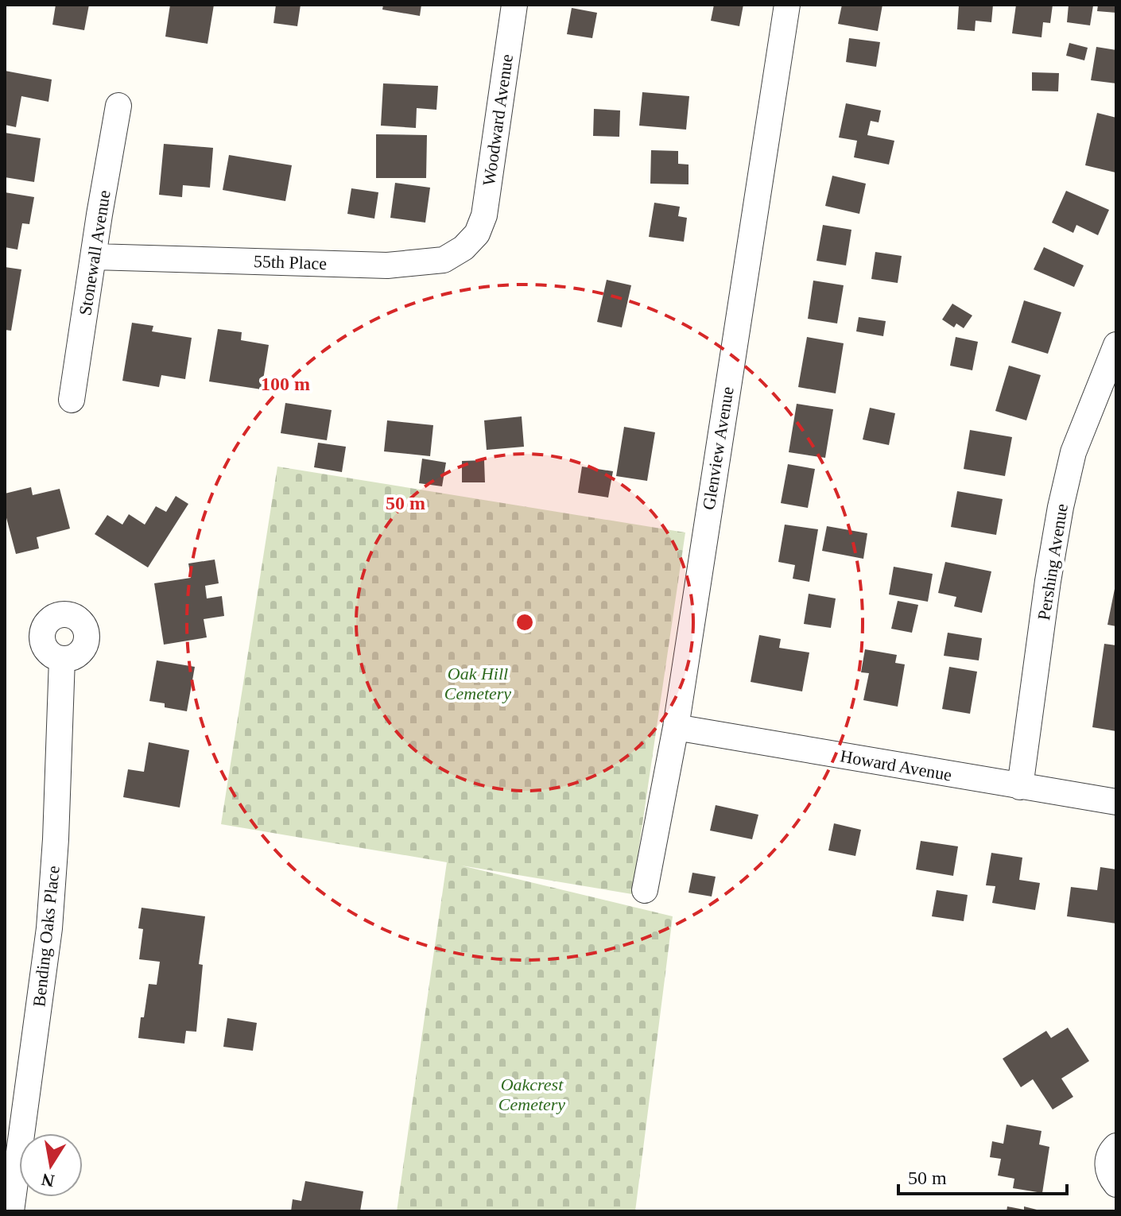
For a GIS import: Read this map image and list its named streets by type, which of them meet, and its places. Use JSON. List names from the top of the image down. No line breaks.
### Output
{"streets":{"street":["Woodward Avenue","Stonewall Avenue","55th Place","Glenview Avenue","Pershing Avenue","Howard Avenue","Bending Oaks Place"]},"crossings":[["Woodward Avenue","55th Place"],["Stonewall Avenue","55th Place"],["Glenview Avenue","Howard Avenue"],["Pershing Avenue","Howard Avenue"]],"parks":["Oak Hill Cemetery","Oakcrest Cemetery"],"scale_bar":"50 m","north":"bottom","rings":["100 m","50 m"]}
